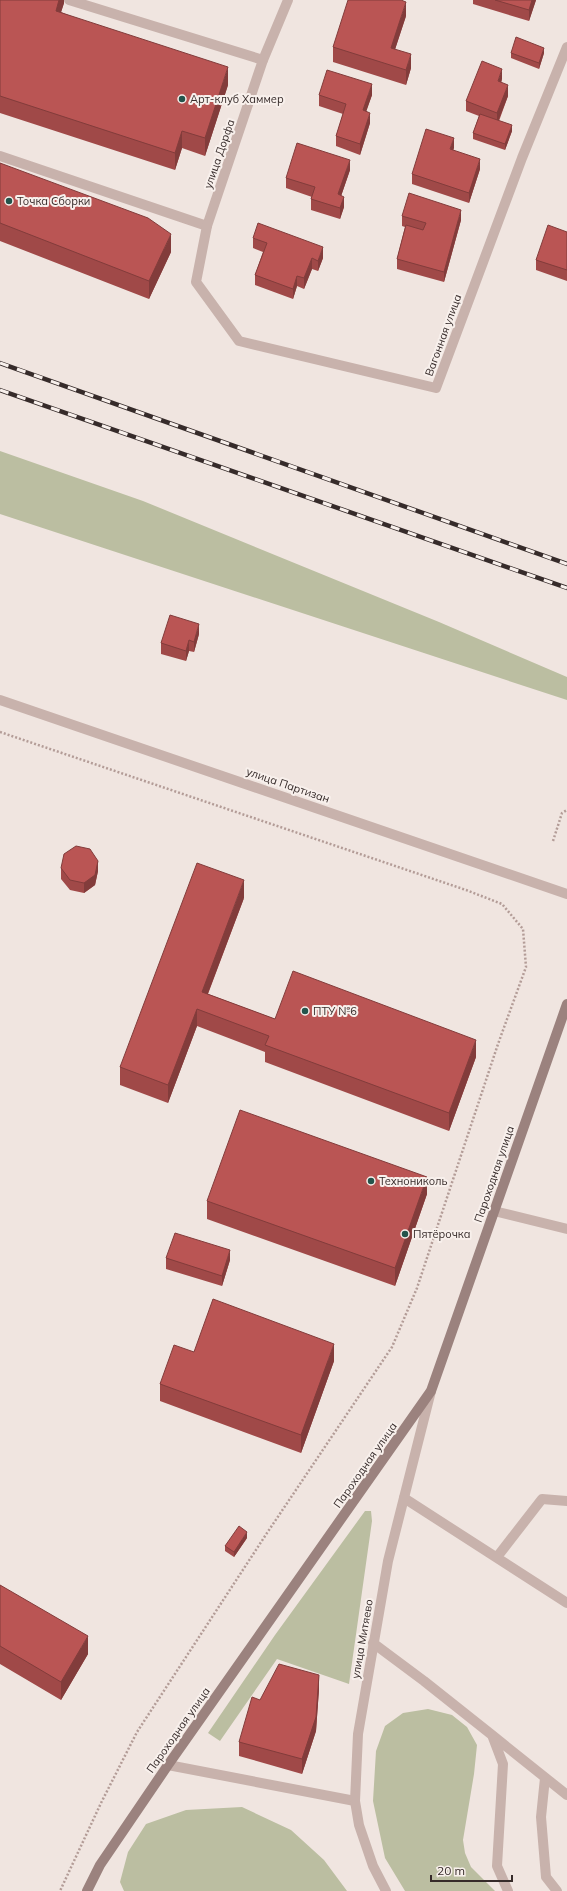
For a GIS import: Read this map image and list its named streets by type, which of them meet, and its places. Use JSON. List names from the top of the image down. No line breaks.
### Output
{"streets":{"main road":["Пароходная улица"],"street":["улица Дорфа","Вагонная улица","улица Партизан","улица Митяево"]},"crossings":[["улица Дорфа","Вагонная улица"],["Пароходная улица","улица Митяево"]],"places":["Арт-клуб Хаммер","Точка Сборки","ПТУ №6","Технониколь","Пятёрочка"],"scale_bar":"20 m"}
